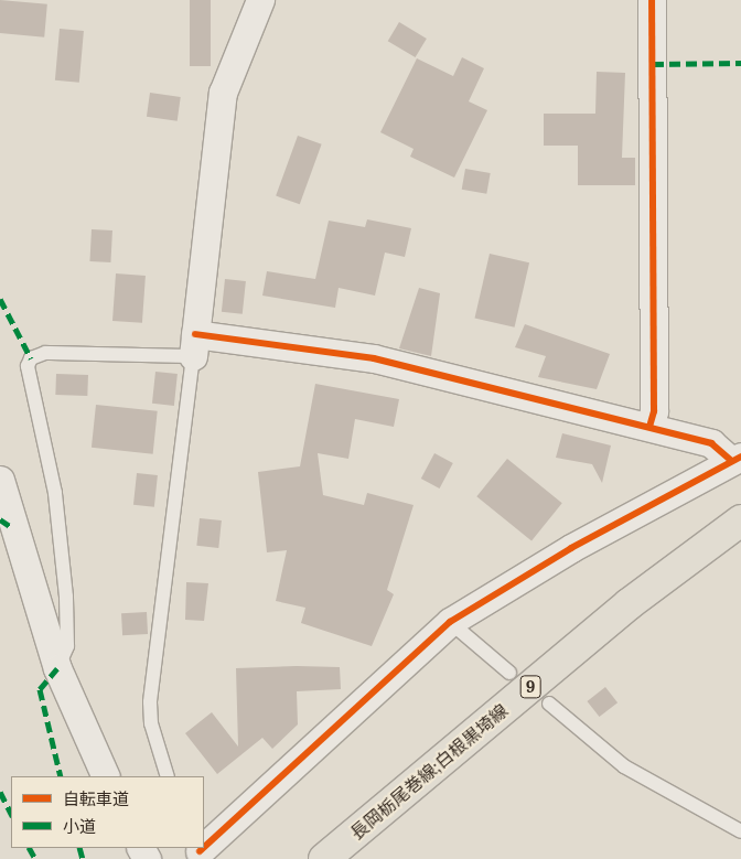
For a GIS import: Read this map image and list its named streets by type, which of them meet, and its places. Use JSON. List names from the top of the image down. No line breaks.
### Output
{"streets":{"main road":["9","長岡栃尾巻線;白根黒埼線"]},"legend":["自転車道","小道"]}
